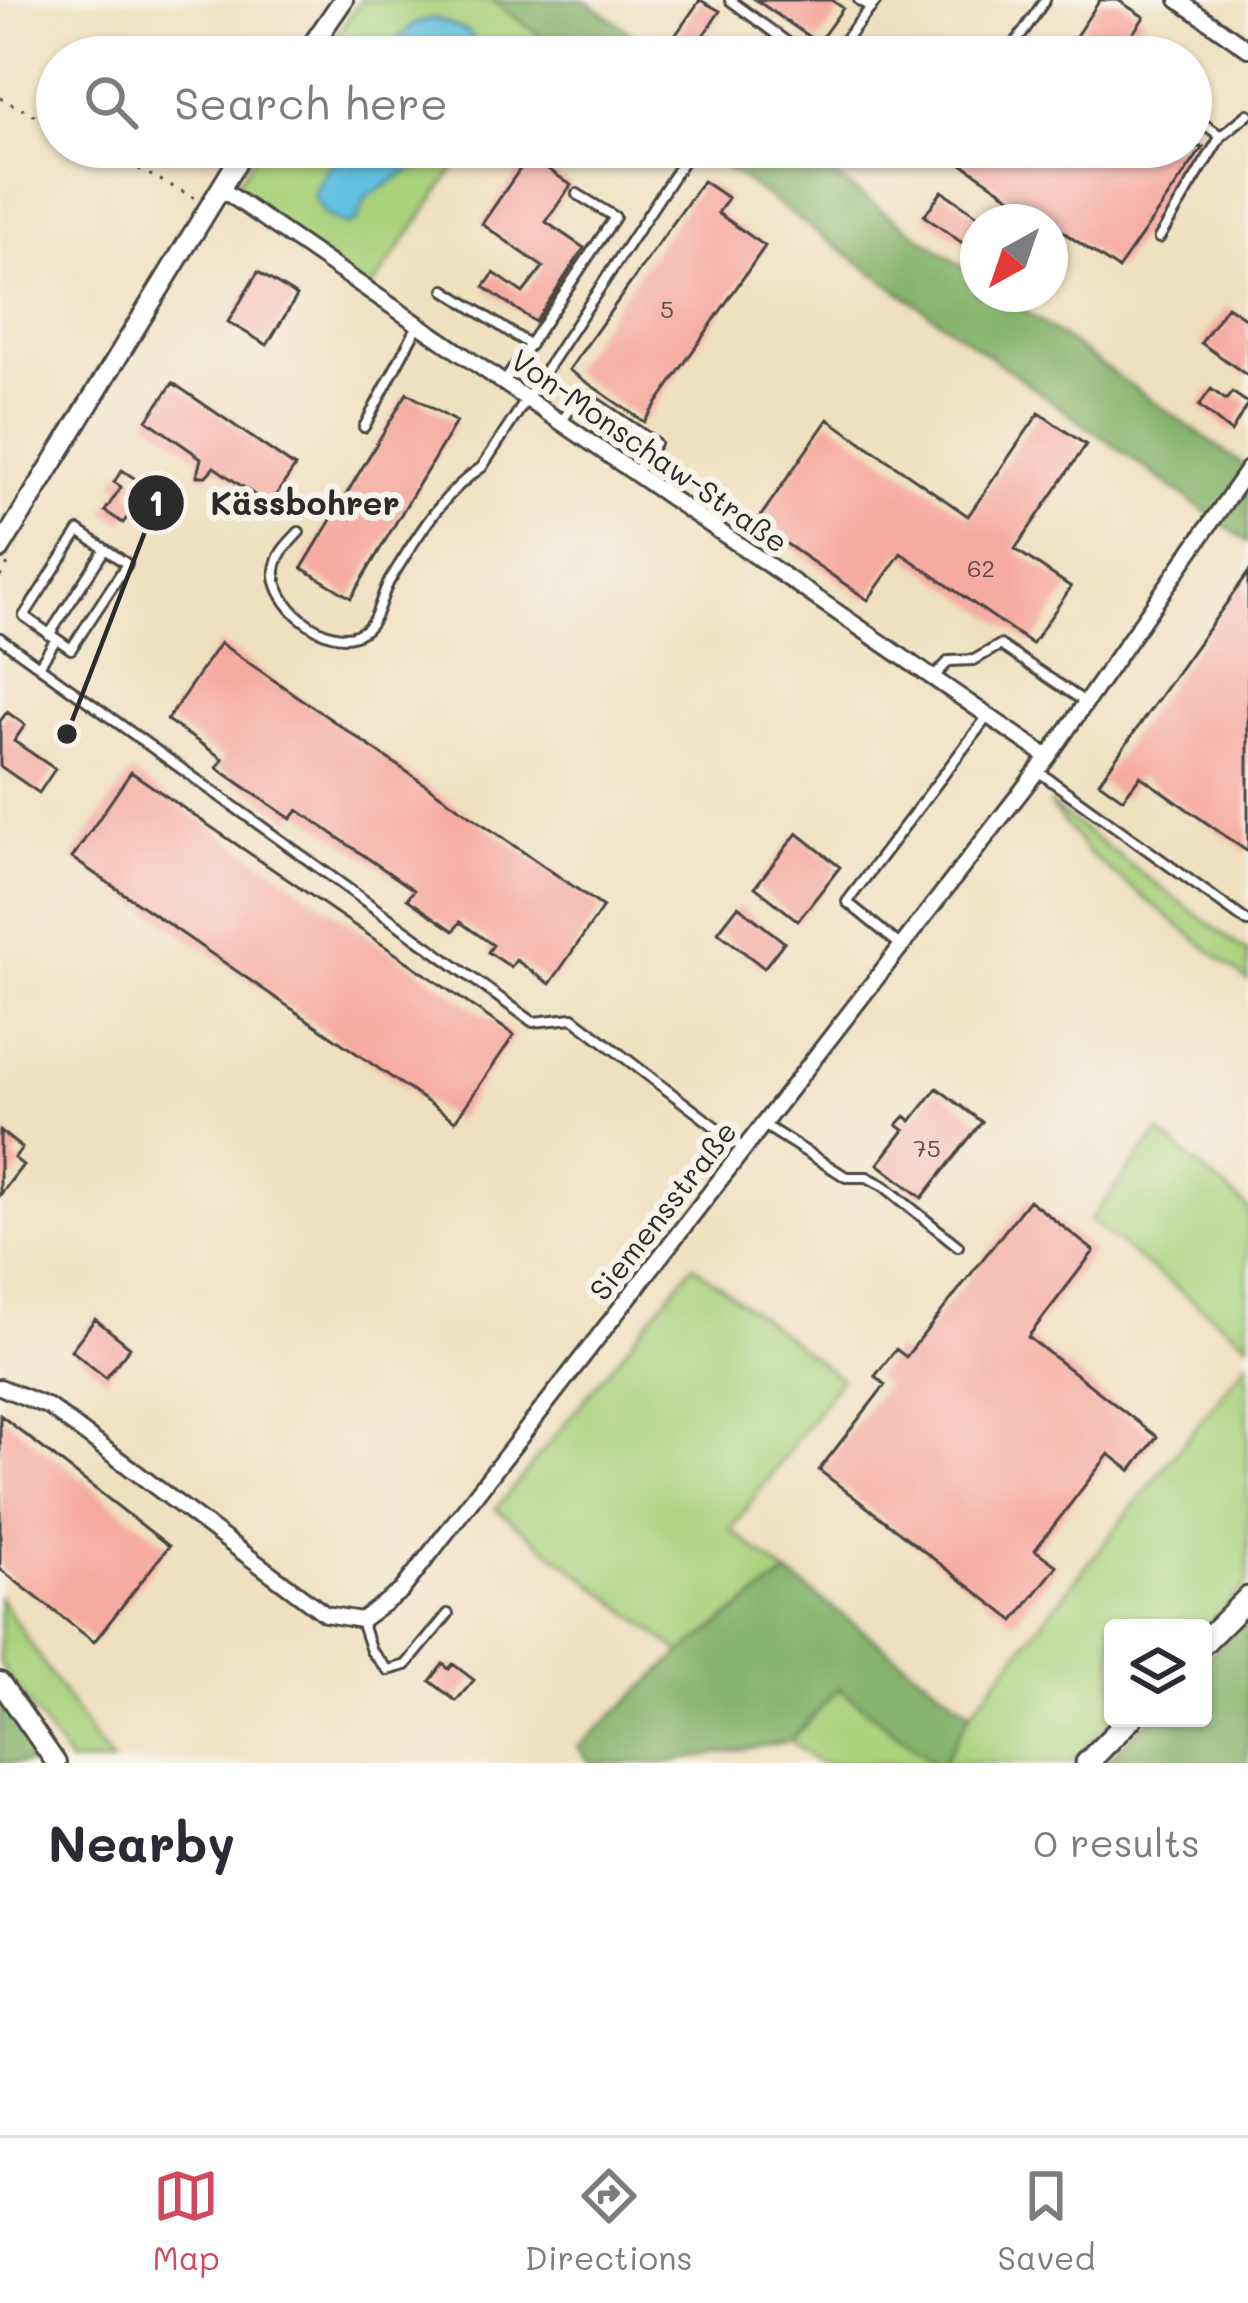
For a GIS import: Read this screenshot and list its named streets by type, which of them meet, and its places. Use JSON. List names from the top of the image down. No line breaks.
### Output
{"streets":{"street":["Von-Monschaw-Straße","Siemensstraße"]},"crossings":[["Von-Monschaw-Straße","Siemensstraße"]],"places":["Kässbohrer"],"house_numbers":["5","62","75"],"north":"bottom left","page":{"search":"Search here","heading":["Nearby","0 results"],"nav":["Map","Directions","Saved"]}}
